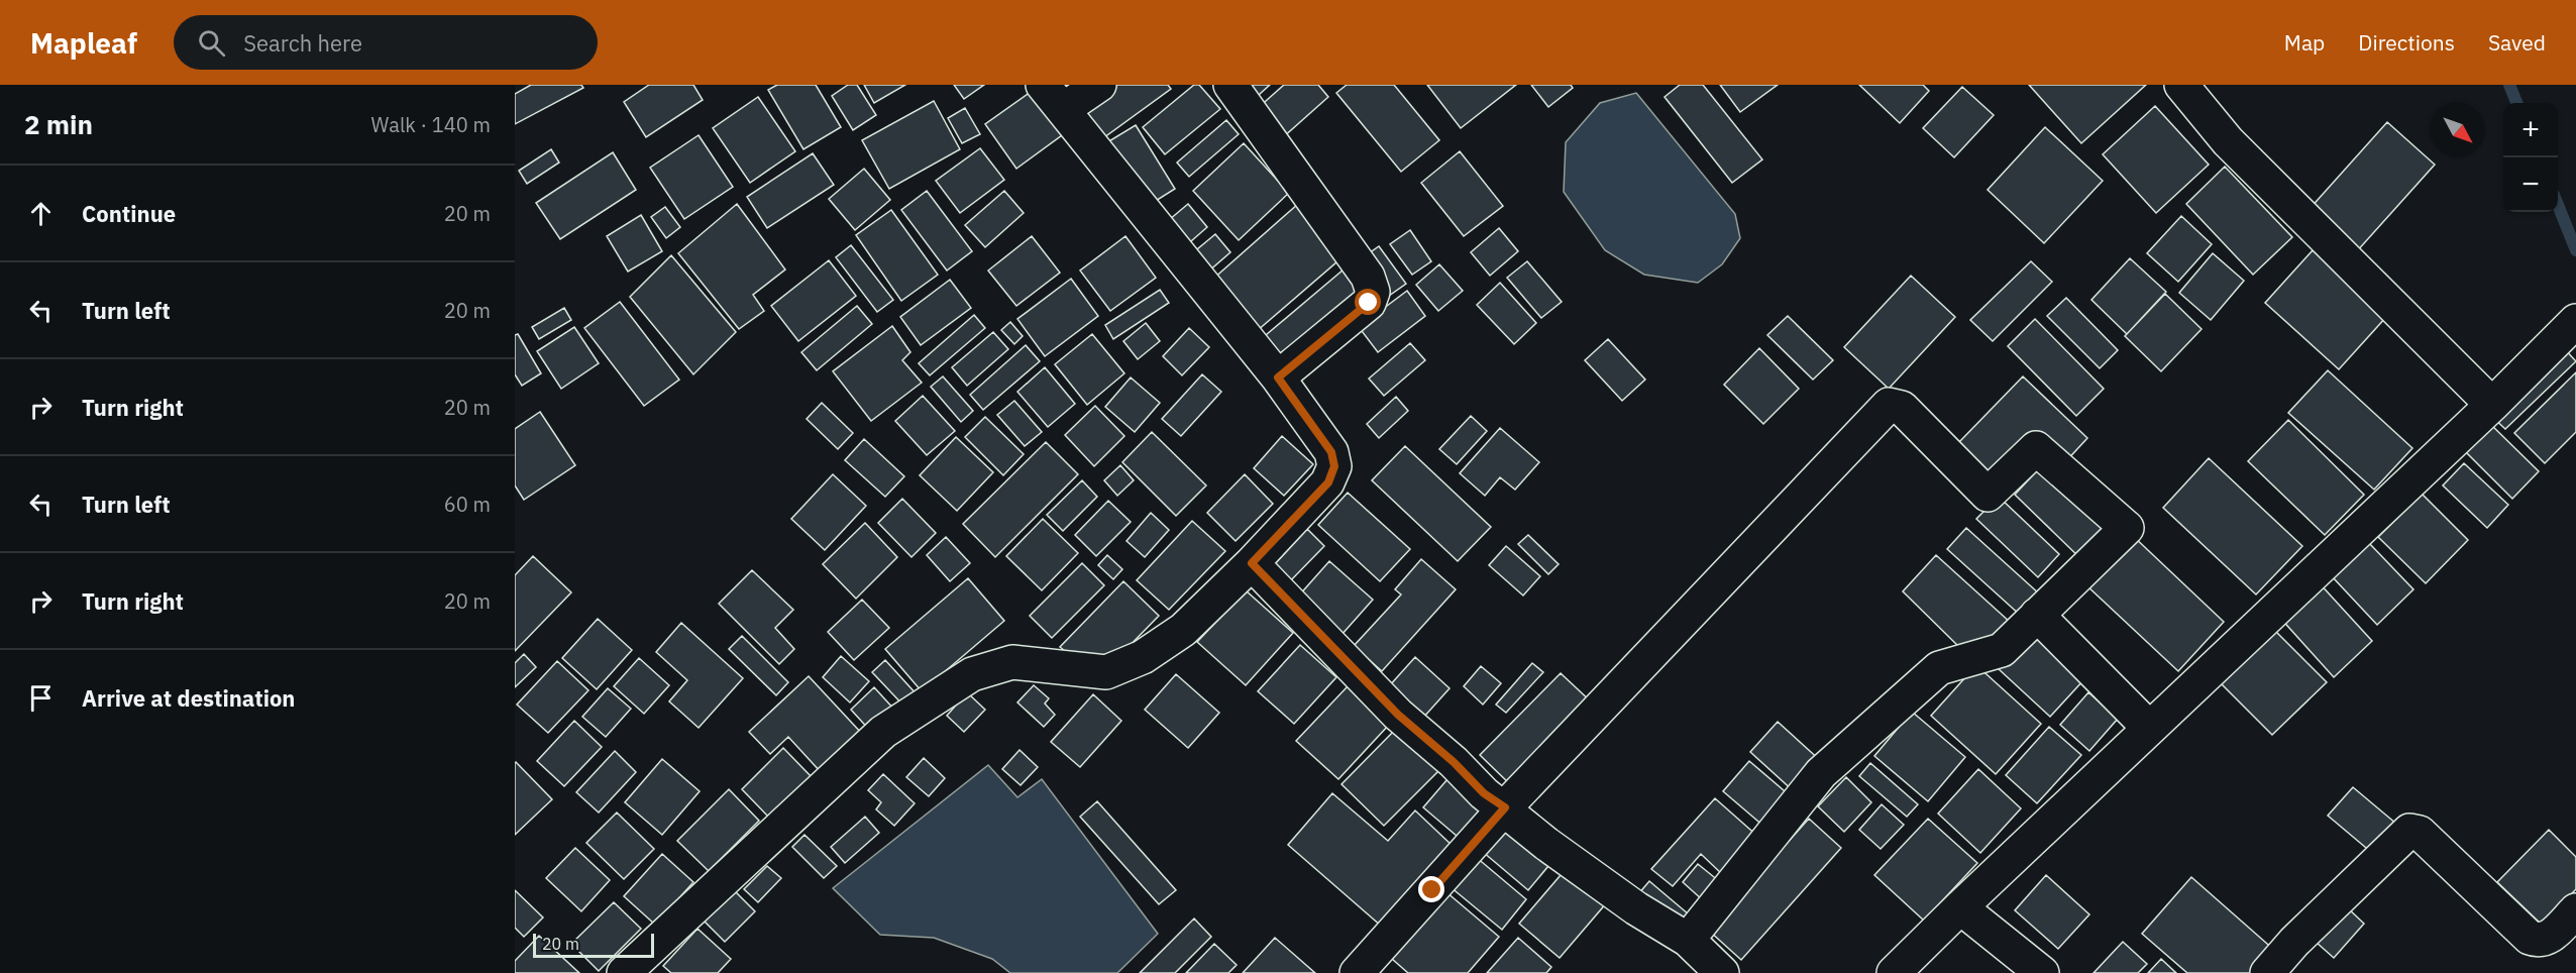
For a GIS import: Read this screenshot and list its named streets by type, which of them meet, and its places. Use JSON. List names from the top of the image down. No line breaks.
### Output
{"scale_bar":"20 m","north":"bottom right","page":{"header":"Mapleaf","search":"Search here","nav":["Map","Directions","Saved"],"heading":["2 min","Walk · 140 m"],"map_buttons":["+","−"],"list":[["Continue","20 m"],["Turn left","20 m"],["Turn right","20 m"],["Turn left","60 m"],["Turn right","20 m"],"Arrive at destination"],"scale":"20 m"}}
